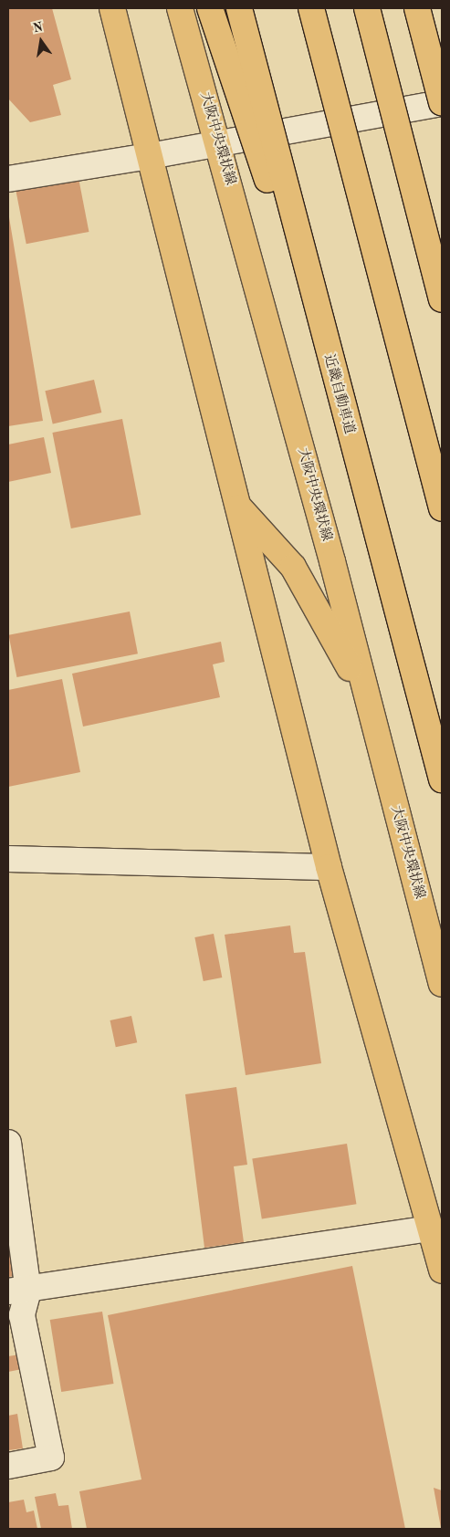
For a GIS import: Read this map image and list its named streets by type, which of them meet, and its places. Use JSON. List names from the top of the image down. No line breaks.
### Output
{"streets":{"main road":["大阪中央環状線","近畿自動車道"]},"north":"top"}
